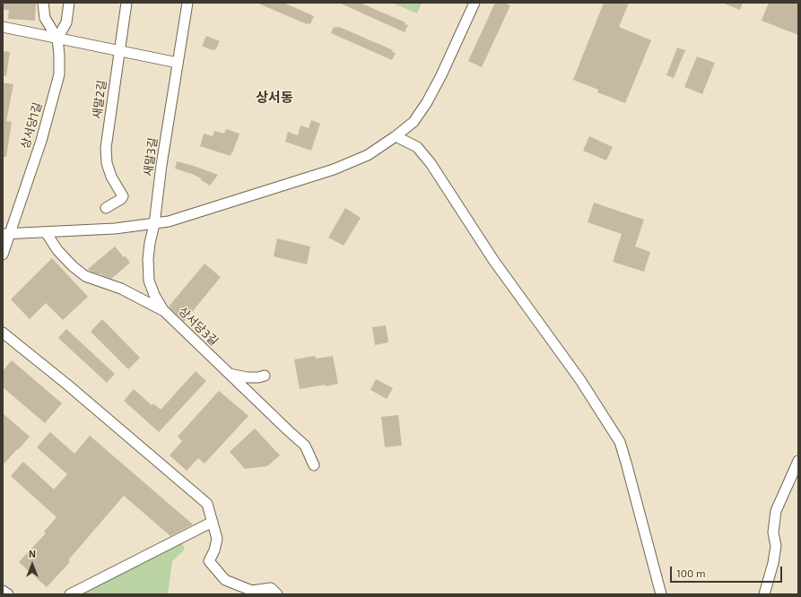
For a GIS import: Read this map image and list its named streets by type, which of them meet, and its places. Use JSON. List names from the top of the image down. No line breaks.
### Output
{"streets":{"street":["새말2길","상서당1길","새말3길","상서당3길"]},"crossings":[["새말3길","상서당3길"]],"districts":["상서동"],"scale_bar":"100 m","north":"top"}
